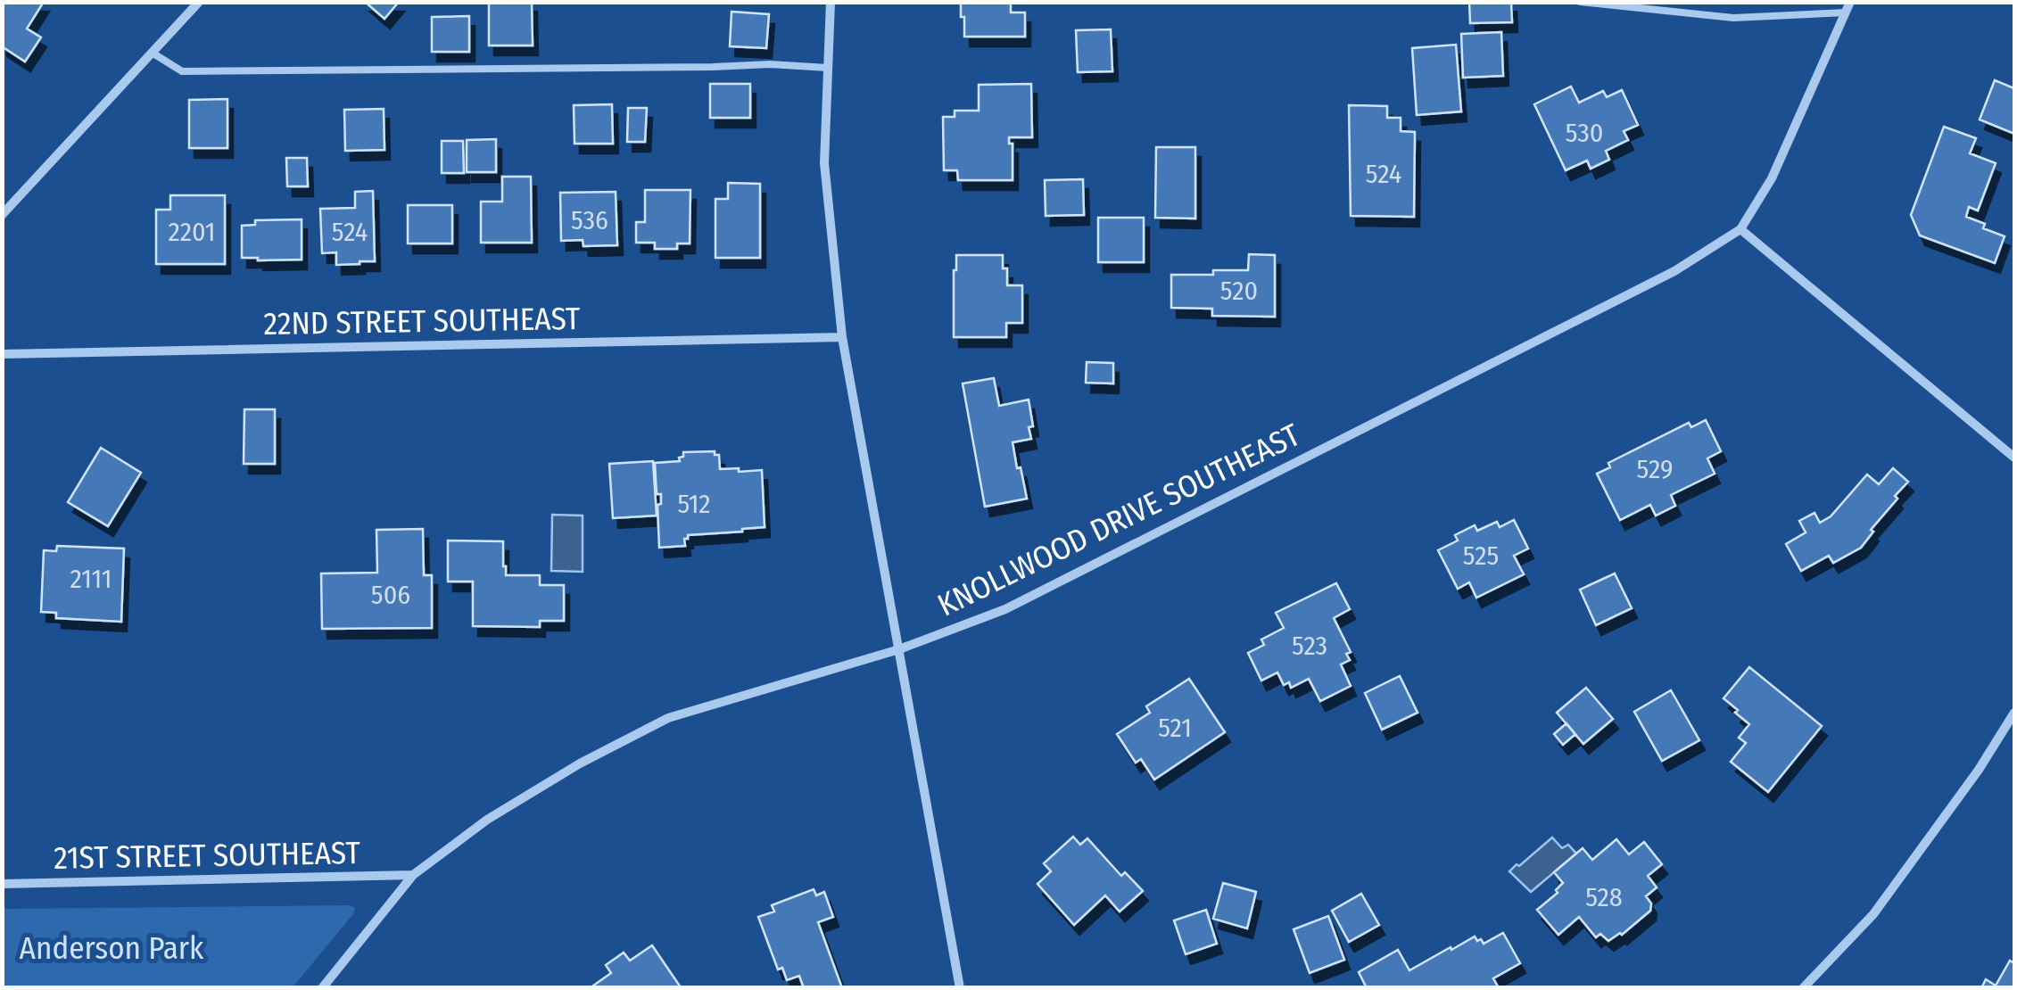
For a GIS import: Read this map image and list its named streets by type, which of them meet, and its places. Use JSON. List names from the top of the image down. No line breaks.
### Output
{"streets":{"street":["22ND STREET SOUTHEAST","KNOLLWOOD DRIVE SOUTHEAST","21ST STREET SOUTHEAST"]},"crossings":[["KNOLLWOOD DRIVE SOUTHEAST","21ST STREET SOUTHEAST"]],"parks":["Anderson Park"],"house_numbers":["530","524","536","2201","524","520","529","512","525","2111","506","523","521","528"]}
